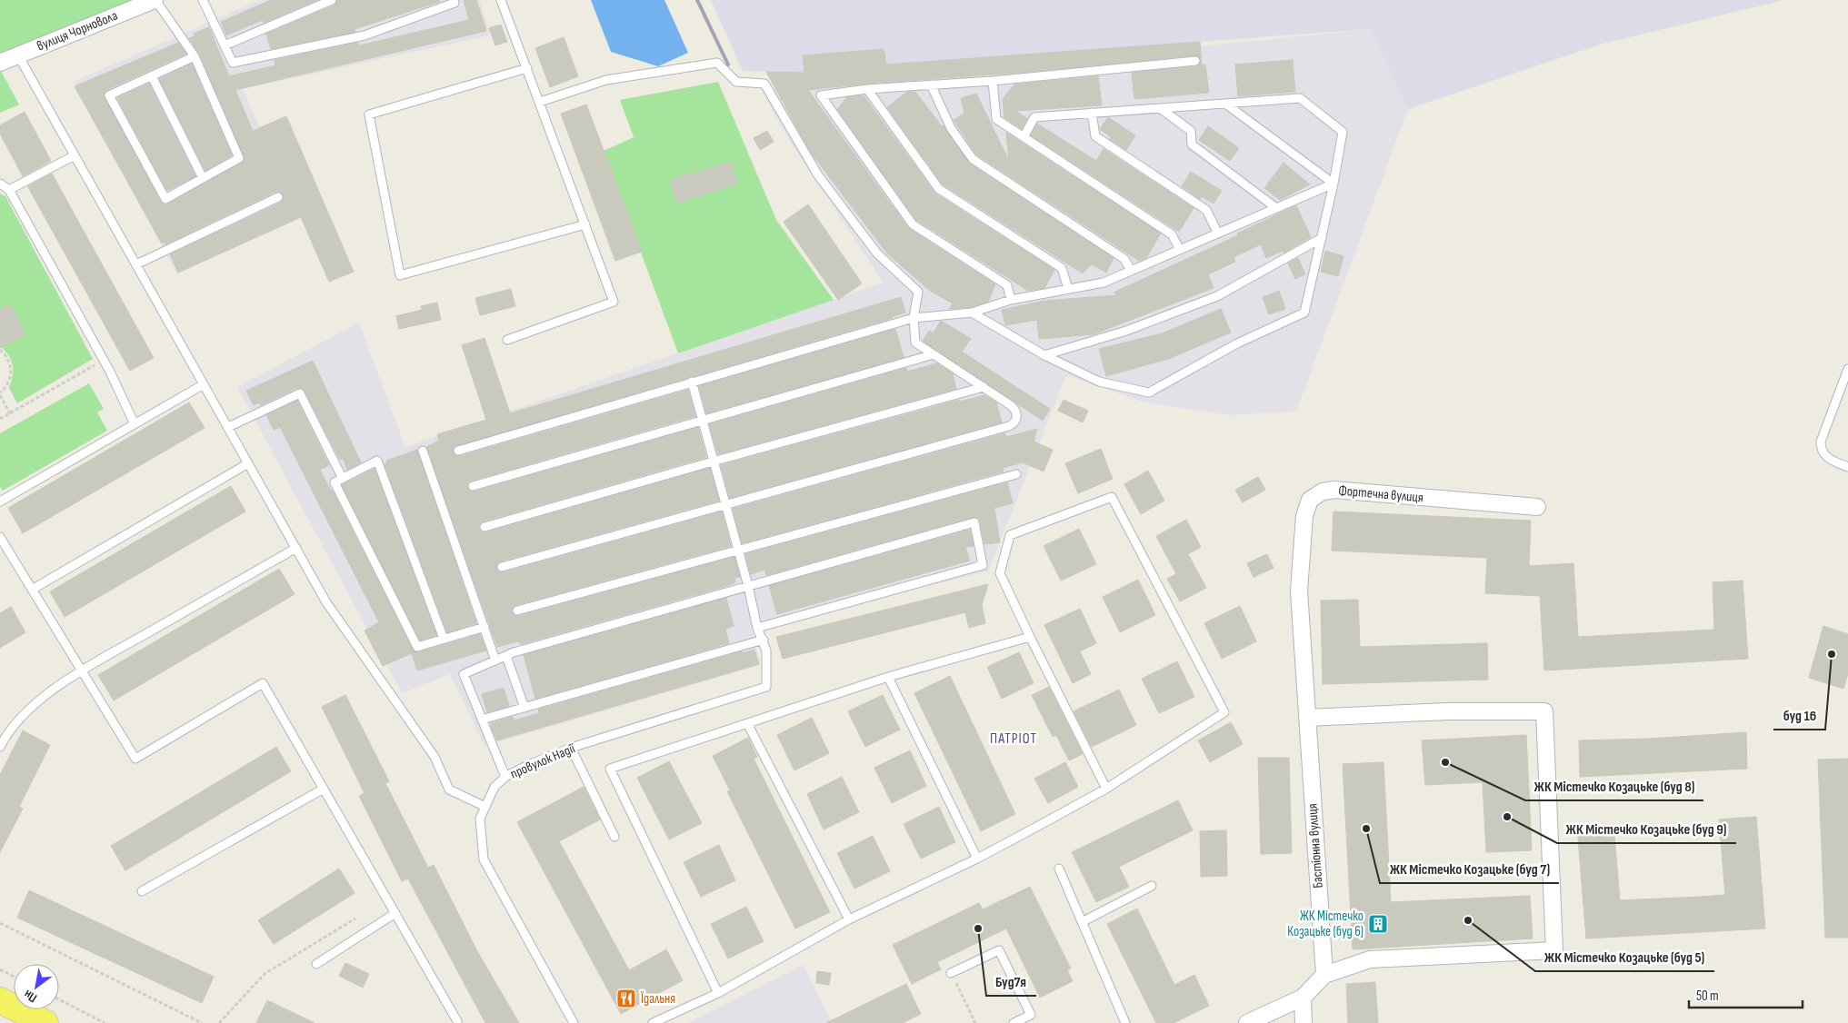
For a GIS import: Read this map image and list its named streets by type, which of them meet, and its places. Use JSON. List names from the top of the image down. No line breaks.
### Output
{"streets":{"street":["вулиця Чорновола","Фортечна вулиця","Бастіонна вулиця"],"lane":["провулок Надії"]},"crossings":[["Фортечна вулиця","Бастіонна вулиця"]],"districts":["ПАТРІОТ"],"places":{"other":["буд 16","ЖК Містечко Козацьке (буд 8)","ЖК Містечко Козацьке (буд 9)","ЖК Містечко Козацьке (буд 7)","ЖК Містечко Козацьке (буд 5)","Буд7я"],"building":["ЖК Містечко Козацьке (буд 6)"],"restaurant":["Їдальня"]},"scale_bar":"50 m","north":"bottom left"}
